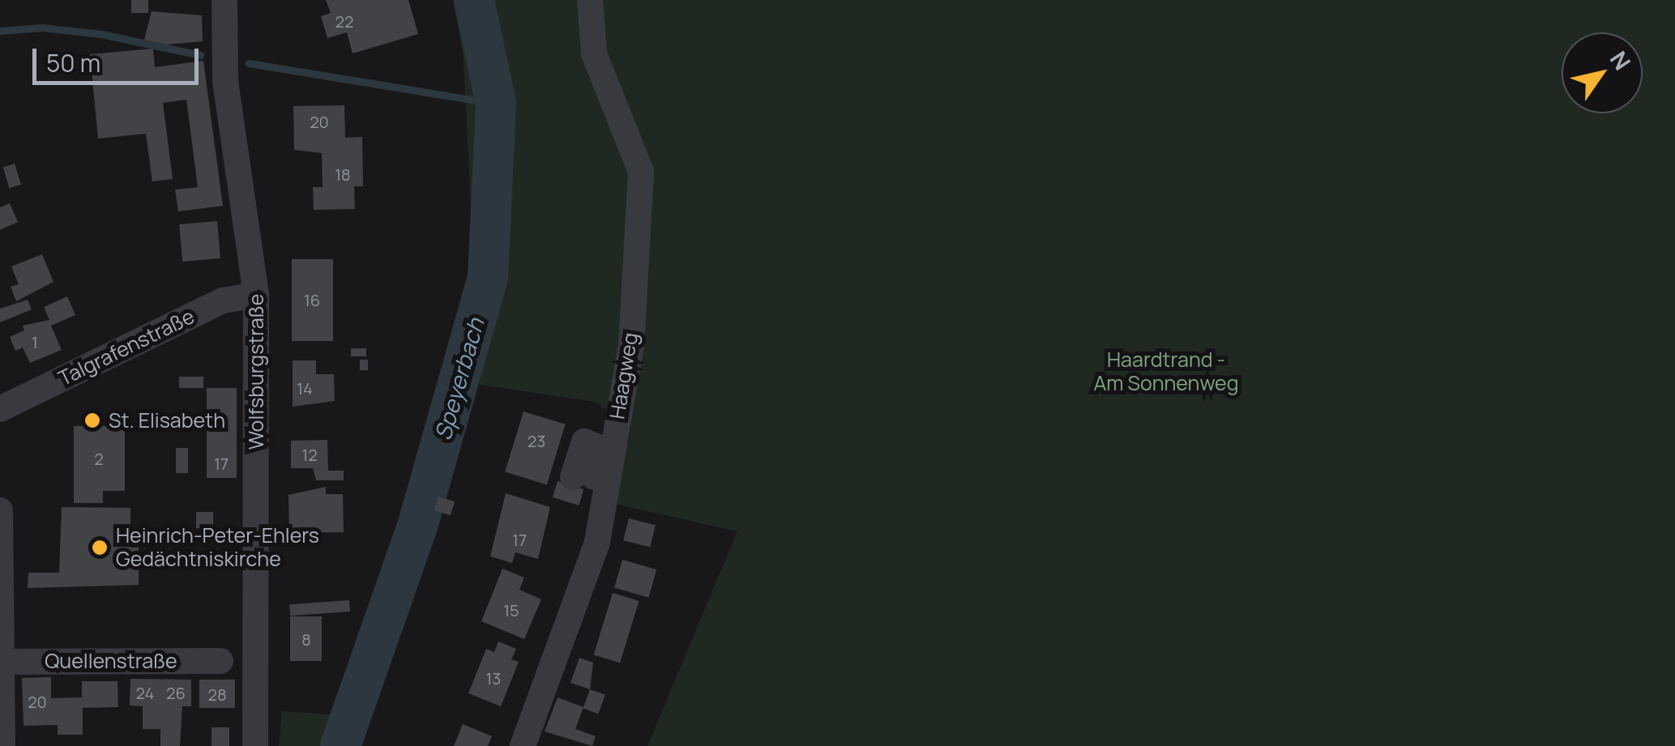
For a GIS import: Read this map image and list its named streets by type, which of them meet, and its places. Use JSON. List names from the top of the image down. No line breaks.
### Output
{"streets":{"street":["Talgrafenstraße","Wolfsburgstraße","Haagweg","Quellenstraße"]},"crossings":[["Talgrafenstraße","Wolfsburgstraße"]],"water":["Speyerbach"],"parks":["Haardtrand - Am Sonnenweg"],"places":["St. Elisabeth","Heinrich-Peter-Ehlers Gedächtniskirche"],"house_numbers":["22","20","18","16","1","14","23","12","2","17","17","15","8","13","24","26","28","20"],"scale_bar":"50 m","north":"top right"}
